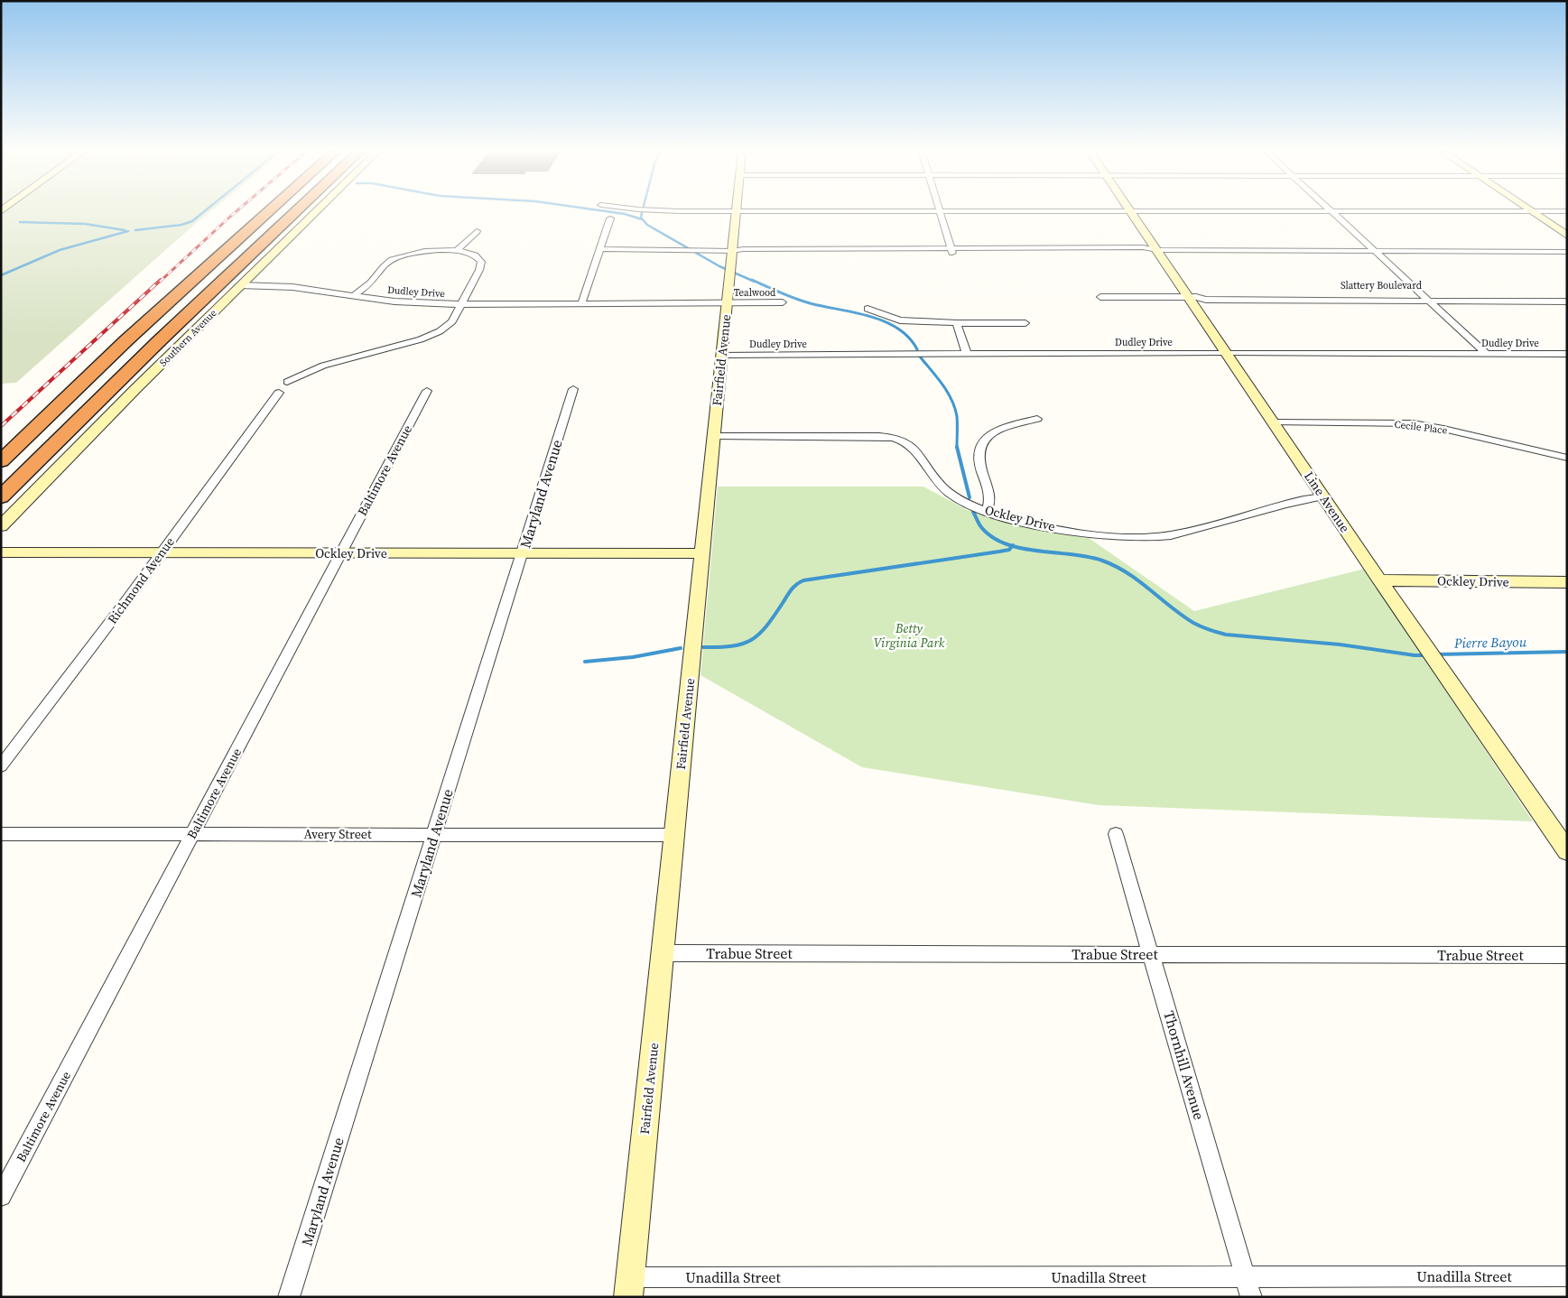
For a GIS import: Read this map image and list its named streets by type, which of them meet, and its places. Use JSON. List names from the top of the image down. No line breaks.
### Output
{"streets":{"street":["Slattery Boulevard","Dudley Drive","Tealwood","Southern Avenue","Fairfield Avenue","Cecile Place","Baltimore Avenue","Maryland Avenue","Line Avenue","Ockley Drive","Richmond Avenue","Avery Street","Trabue Street","Thornhill Avenue","Unadilla Street"]},"crossings":[["Slattery Boulevard","Line Avenue"],["Dudley Drive","Tealwood"],["Dudley Drive","Southern Avenue"],["Dudley Drive","Fairfield Avenue"],["Dudley Drive","Line Avenue"],["Tealwood","Fairfield Avenue"],["Fairfield Avenue","Ockley Drive"],["Fairfield Avenue","Avery Street"],["Fairfield Avenue","Trabue Street"],["Fairfield Avenue","Unadilla Street"],["Cecile Place","Line Avenue"],["Baltimore Avenue","Ockley Drive"],["Baltimore Avenue","Avery Street"],["Maryland Avenue","Ockley Drive"],["Maryland Avenue","Avery Street"],["Line Avenue","Ockley Drive"],["Ockley Drive","Richmond Avenue"],["Trabue Street","Thornhill Avenue"],["Thornhill Avenue","Unadilla Street"]],"water":["Pierre Bayou"],"parks":["Betty Virginia Park"]}
